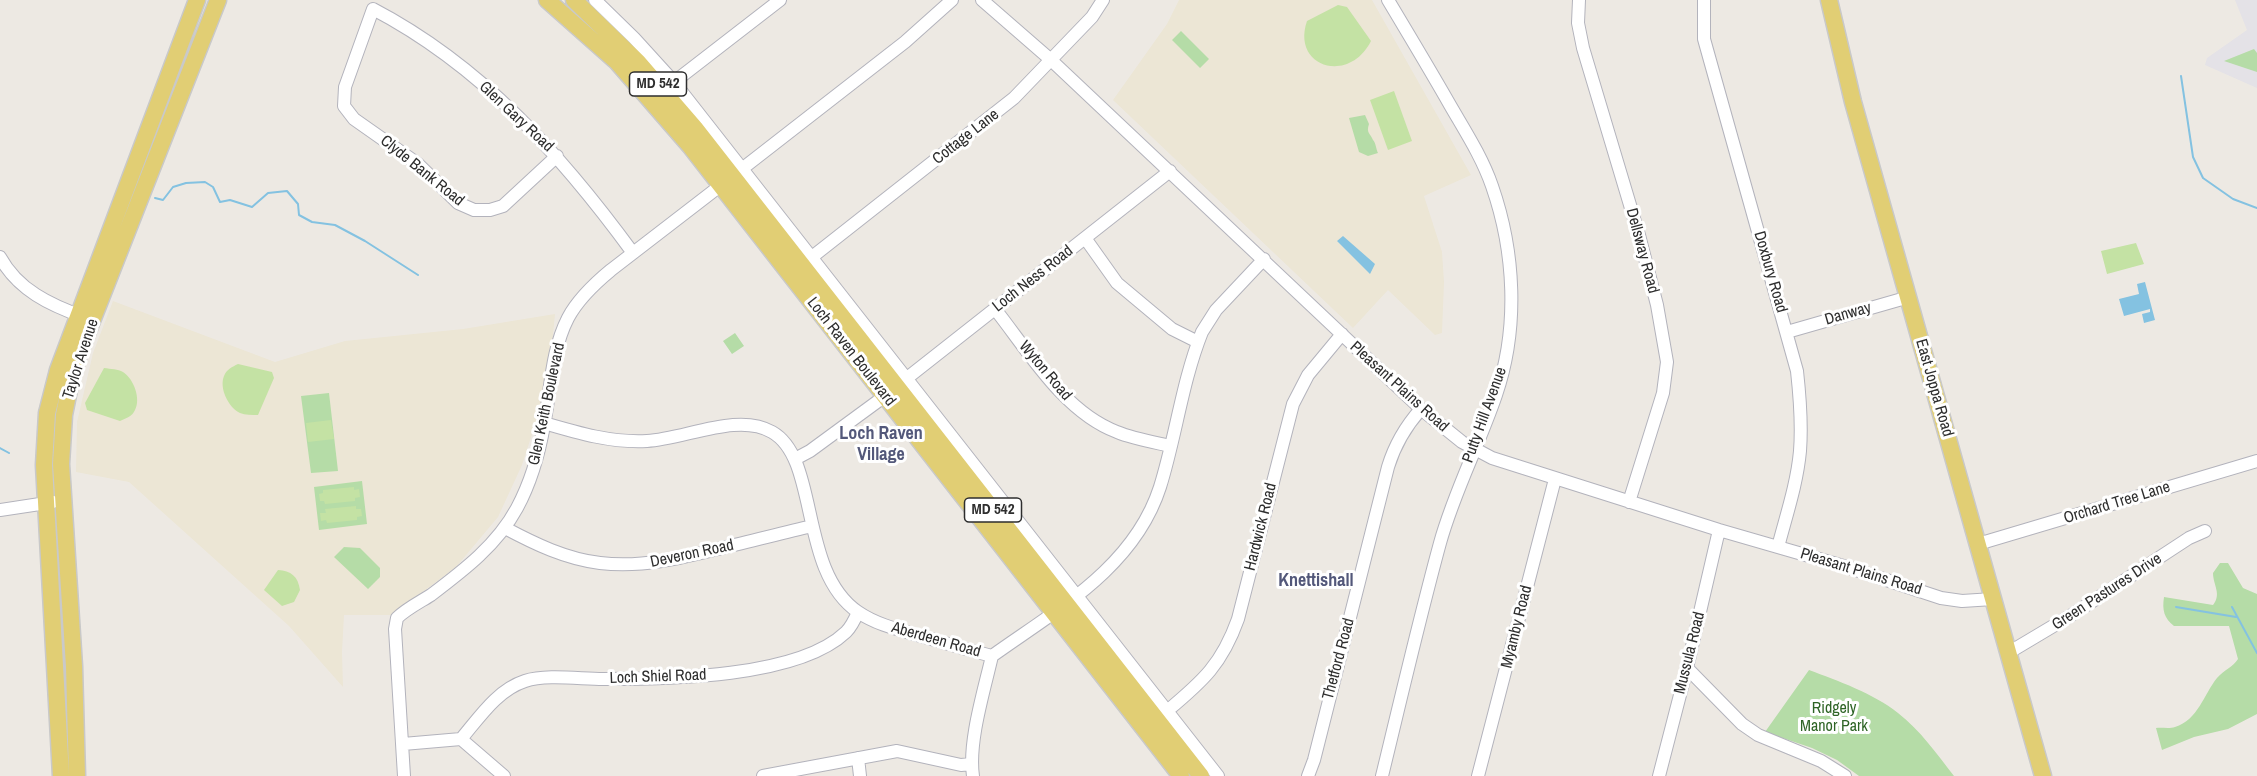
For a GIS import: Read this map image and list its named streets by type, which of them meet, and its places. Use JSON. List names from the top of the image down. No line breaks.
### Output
{"streets":{"main road":["MD 542","Loch Raven Boulevard","Taylor Avenue","East Joppa Road"],"street":["Glen Gary Road","Cottage Lane","Clyde Bank Road","Dellsway Road","Doxbury Road","Loch Ness Road","Danway","Wyton Road","Pleasant Plains Road","Glen Keith Boulevard","Putty Hill Avenue","Orchard Tree Lane","Hardwick Road","Deveron Road","Green Pastures Drive","Myamby Road","Aberdeen Road","Mussula Road","Thetford Road","Loch Shiel Road"]},"crossings":[["Glen Gary Road","Clyde Bank Road"],["Glen Gary Road","Glen Keith Boulevard"],["Cottage Lane","Loch Raven Boulevard"],["Cottage Lane","Pleasant Plains Road"],["Dellsway Road","Pleasant Plains Road"],["Doxbury Road","Danway"],["Doxbury Road","Pleasant Plains Road"],["Loch Ness Road","Loch Raven Boulevard"],["Loch Ness Road","Wyton Road"],["Loch Ness Road","Pleasant Plains Road"],["Loch Ness Road","Aberdeen Road"],["Danway","East Joppa Road"],["Loch Raven Boulevard","Glen Keith Boulevard"],["Loch Raven Boulevard","Hardwick Road"],["Loch Raven Boulevard","Aberdeen Road"],["Wyton Road","Aberdeen Road"],["Pleasant Plains Road","East Joppa Road"],["Pleasant Plains Road","Putty Hill Avenue"],["Pleasant Plains Road","Hardwick Road"],["Pleasant Plains Road","Myamby Road"],["Pleasant Plains Road","Aberdeen Road"],["Pleasant Plains Road","Mussula Road"],["Pleasant Plains Road","Thetford Road"],["East Joppa Road","Orchard Tree Lane"],["East Joppa Road","Green Pastures Drive"],["Glen Keith Boulevard","Deveron Road"],["Glen Keith Boulevard","Aberdeen Road"],["Deveron Road","Aberdeen Road"],["Aberdeen Road","Loch Shiel Road"]],"districts":["Loch Raven Village","Knettishall"],"parks":["Ridgely Manor Park"]}
